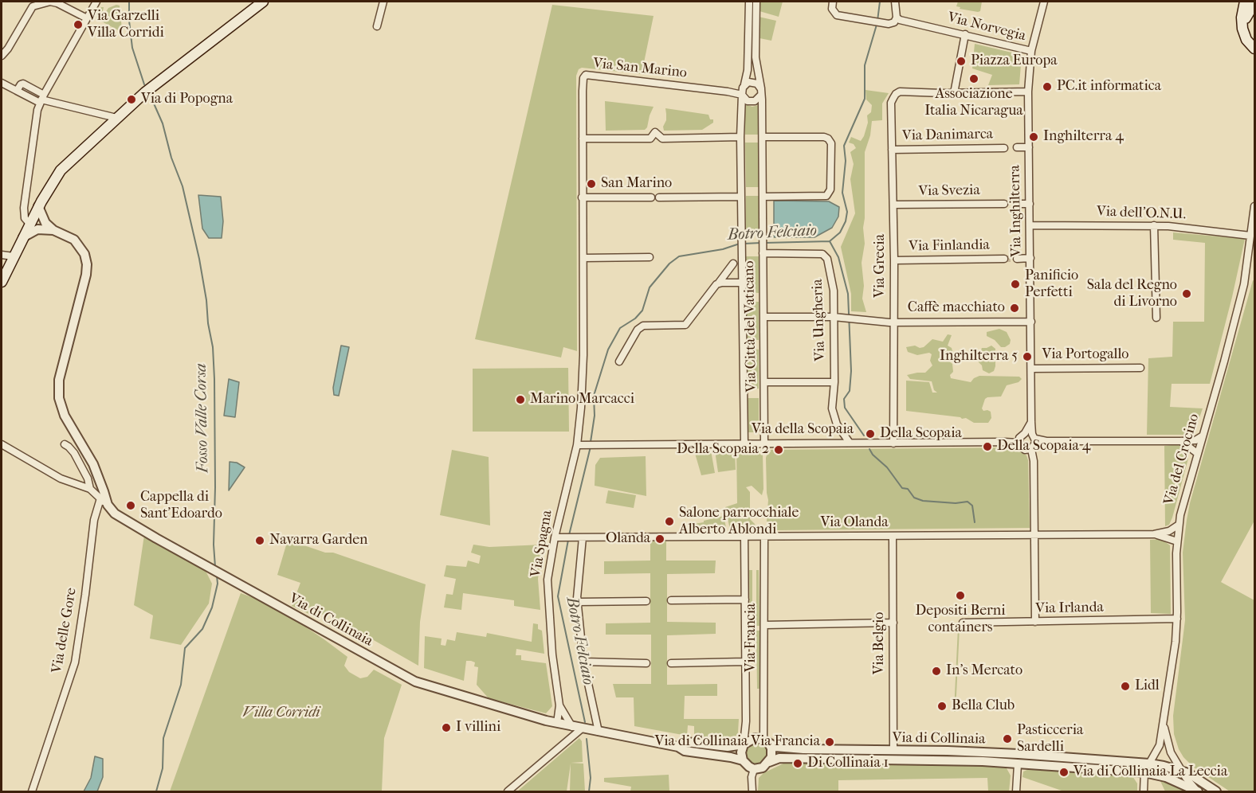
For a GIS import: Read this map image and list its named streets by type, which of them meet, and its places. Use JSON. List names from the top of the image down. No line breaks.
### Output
{"streets":{"street":["Via Norvegia","Via San Marino","Via Danimarca","Via Svezia","Via Inghilterra","Via dell'O.N.U.","Via Finlandia","Via Grecia","Via Ungheria","Via Città del Vaticano","Via Portogallo","Via della Scopaia","Via del Crocino","Via Olanda","Via Spagna","Via Irlanda","Via di Collinaia","Via delle Gore","Via Francia","Via Belgio"]},"crossings":[["Via Norvegia","Via Inghilterra"],["Via San Marino","Via Città del Vaticano"],["Via San Marino","Via della Scopaia"],["Via San Marino","Via Spagna"],["Via Danimarca","Via Grecia"],["Via Svezia","Via Grecia"],["Via Inghilterra","Via dell'O.N.U."],["Via Inghilterra","Via Portogallo"],["Via Inghilterra","Via della Scopaia"],["Via Inghilterra","Via Olanda"],["Via Inghilterra","Via Irlanda"],["Via dell'O.N.U.","Via del Crocino"],["Via Finlandia","Via Grecia"],["Via Grecia","Via della Scopaia"],["Via Ungheria","Via Città del Vaticano"],["Via Ungheria","Via della Scopaia"],["Via Città del Vaticano","Via della Scopaia"],["Via della Scopaia","Via Spagna"],["Via del Crocino","Via Olanda"],["Via del Crocino","Via Irlanda"],["Via del Crocino","Via di Collinaia"],["Via Olanda","Via Spagna"],["Via Olanda","Via Francia"],["Via Olanda","Via Belgio"],["Via Spagna","Via di Collinaia"],["Via di Collinaia","Via delle Gore"],["Via di Collinaia","Via Francia"],["Via di Collinaia","Via Belgio"]],"water":["Botro Felciaio","Fosso Valle Corsa"],"parks":["Villa Corridi"],"places":["Via Garzelli Villa Corridi","Piazza Europa","Associazione Italia Nicaragua","PC.it informatica","Via di Popogna","Inghilterra 4","San Marino","Panificio Perfetti","Sala del Regno di Livorno","Caffè macchiato","Inghilterra 5","Marino Marcacci","Della Scopaia","Della Scopaia 4","Della Scopaia 2","Cappella di Sant'Edoardo","Salone parrocchiale Alberto Ablondi","Olanda","Navarra Garden","Depositi Berni containers","In's Mercato","Lidl","Bella Club","I villini","Pasticceria Sardelli","Via di Collinaia Via Francia","Di Collinaia 1","Via di Collinaia La Leccia"]}
